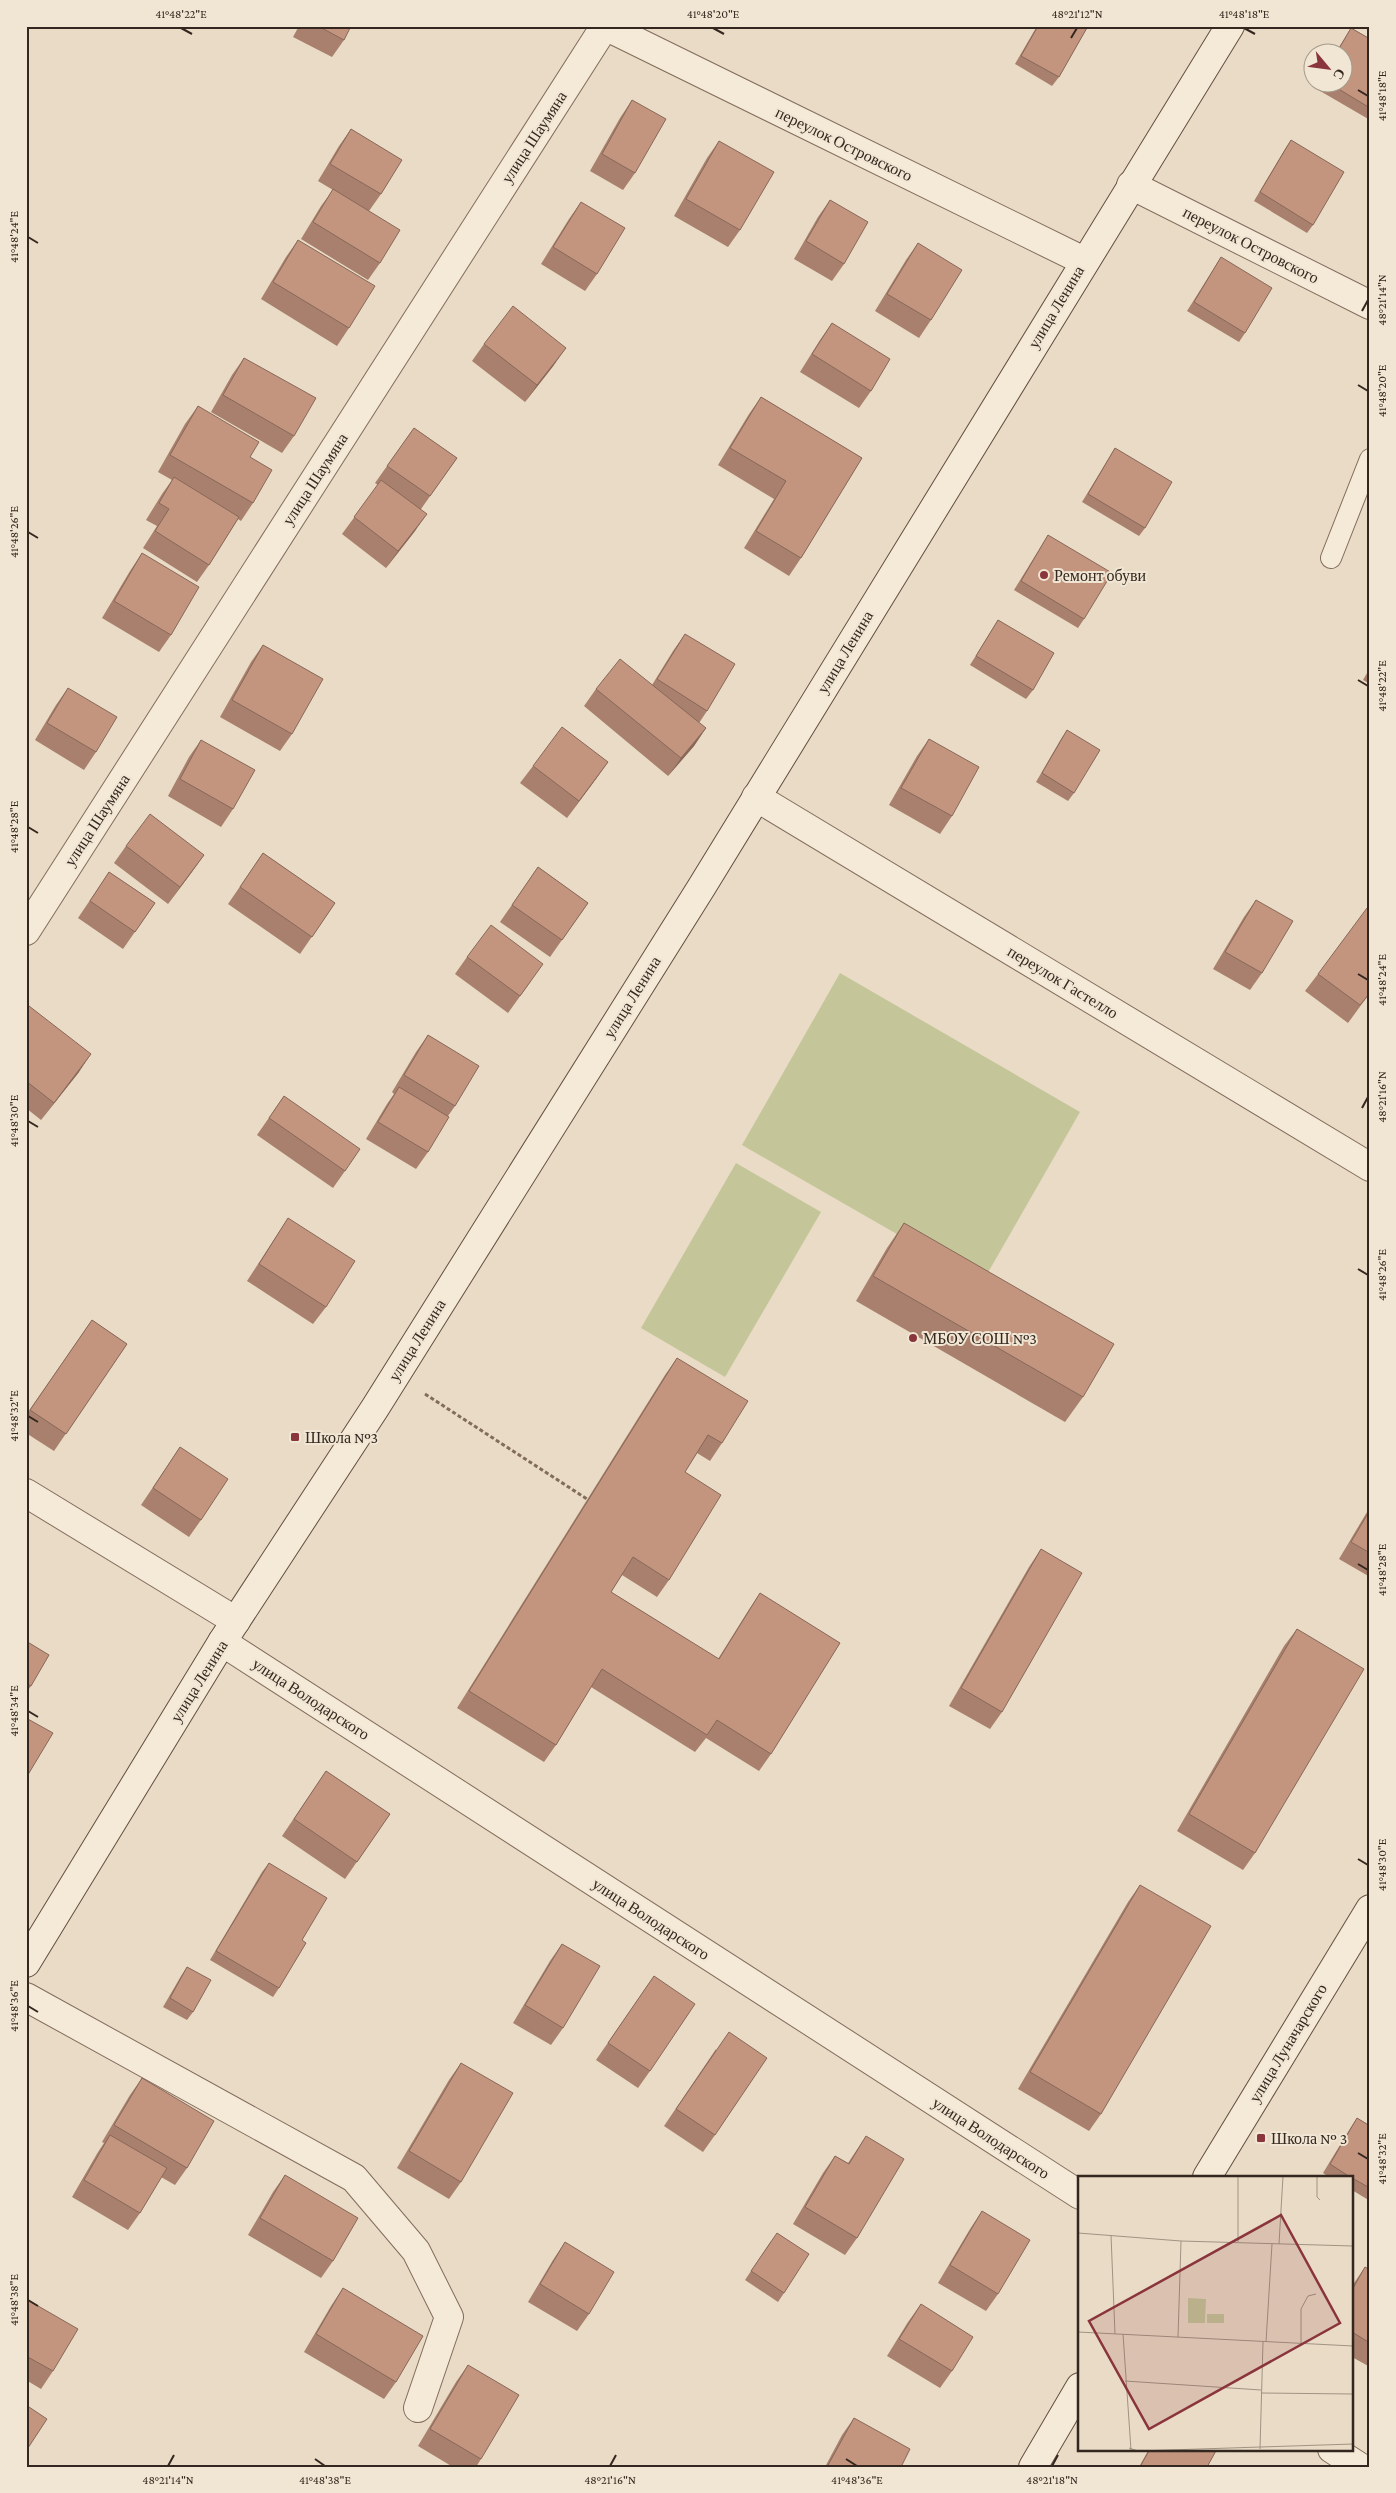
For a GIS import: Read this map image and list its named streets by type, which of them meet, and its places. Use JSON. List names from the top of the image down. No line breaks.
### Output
{"streets":{"street":["улица Шаумяна","переулок Островского","улица Ленина","переулок Гастелло","улица Володарского","улица Луначарского"]},"crossings":[["улица Шаумяна","переулок Островского"],["переулок Островского","улица Ленина"],["улица Ленина","переулок Гастелло"],["улица Ленина","улица Володарского"]],"places":{"other":["Ремонт обуви","МБОУ СОШ №3"],"transit":["Школа №3","Школа № 3"]},"north":"bottom right","coordinates":["41°48'22\"E","41°48'20\"E","48°21'12\"N","41°48'18\"E","41°48'24\"E","48°21'14\"N","41°48'26\"E","41°48'28\"E","48°21'16\"N","41°48'30\"E","41°48'32\"E","41°48'34\"E","41°48'36\"E","41°48'38\"E","48°21'18\"N"]}
